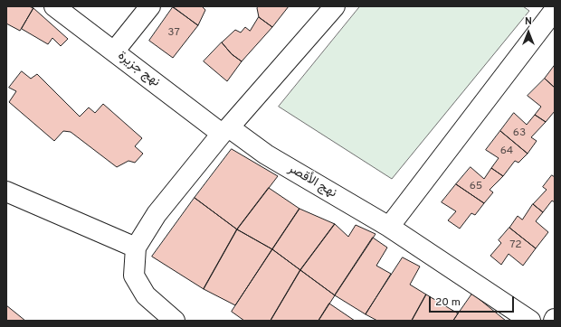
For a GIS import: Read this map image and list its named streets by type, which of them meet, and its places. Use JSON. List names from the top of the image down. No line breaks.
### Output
{"streets":{"street":["نهج جزيرة","نهج الأقصر"]},"crossings":[["نهج جزيرة","نهج الأقصر"]],"house_numbers":["37","63","64","65","72"],"scale_bar":"20 m","north":"top"}
